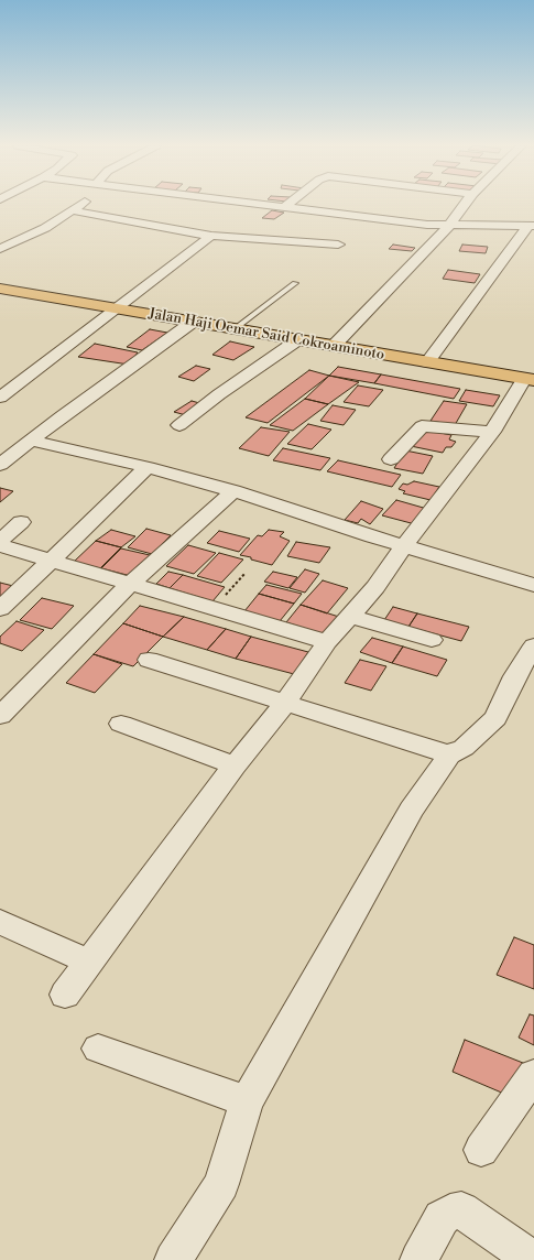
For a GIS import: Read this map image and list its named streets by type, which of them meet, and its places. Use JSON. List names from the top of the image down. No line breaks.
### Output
{"streets":{"highway":["Jalan Haji Oemar Said Cokroaminoto"]}}
